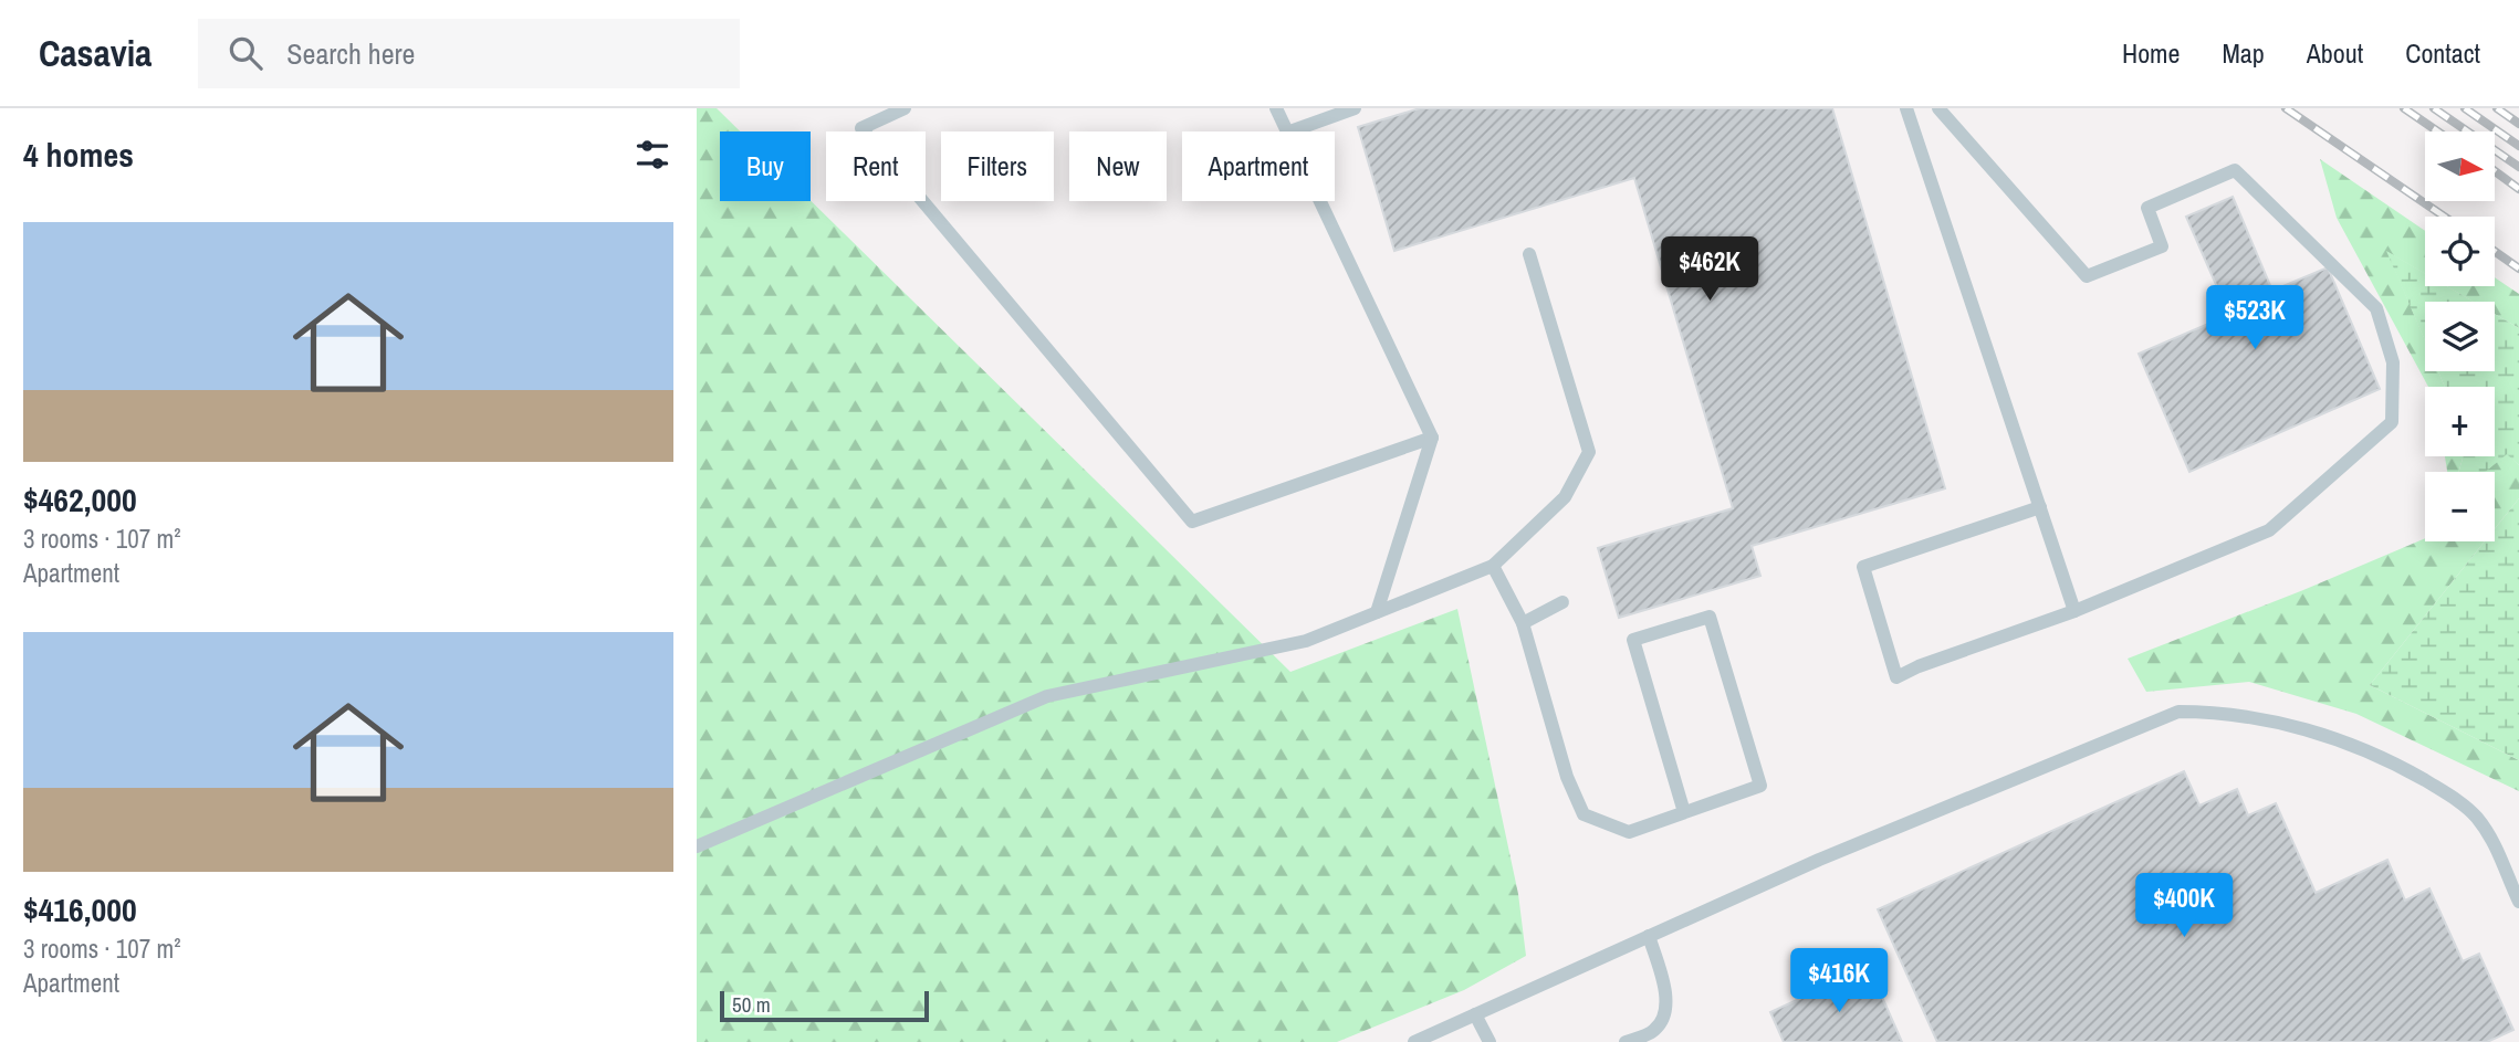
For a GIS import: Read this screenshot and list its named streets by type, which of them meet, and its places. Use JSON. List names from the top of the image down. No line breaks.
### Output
{"scale_bar":"50 m","north":"right","page":{"header":"Casavia","search":"Search here","nav":["Home","Map","About","Contact"],"heading":"4 homes","map_buttons":["+","−"],"chip":["Buy","Rent","Filters","New","Apartment"],"list":[{"name":"$462,000","note":"3 rooms · 107 m² · Apartment"},{"name":"$416,000","note":"3 rooms · 107 m² · Apartment"}],"price":["$462K","$523K","$400K","$416K"],"scale":"50 m"}}
